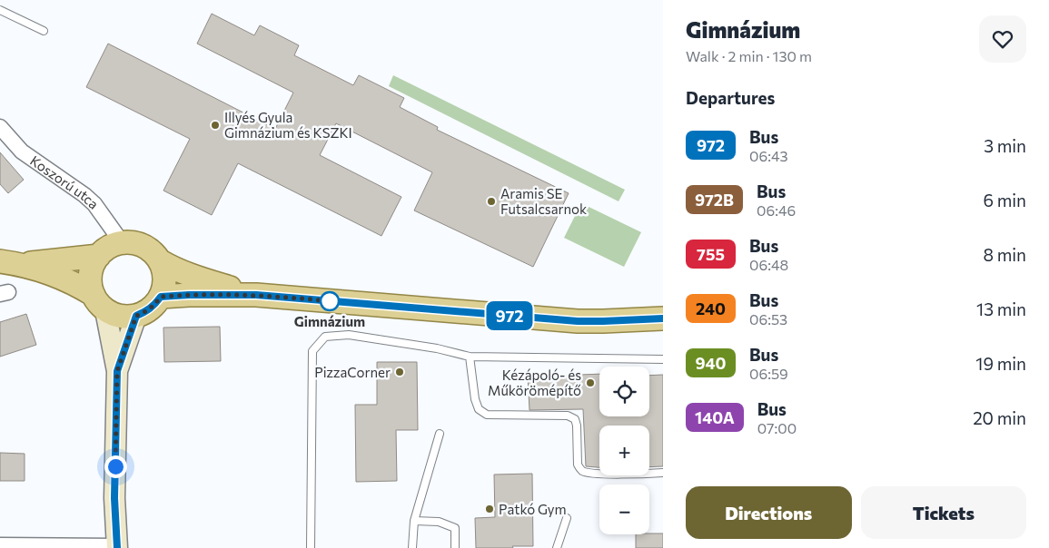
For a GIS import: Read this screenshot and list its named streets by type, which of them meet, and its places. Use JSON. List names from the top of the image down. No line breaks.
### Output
{"streets":{"street":["Koszorú utca"]},"places":["Illyés Gyula Gimnázium és KSZKI","Aramis SE Futsalcsarnok","Gimnázium","PizzaCorner","Kézápoló- és Műkörömépítő","Patkó Gym"],"lines":["bus line 972"],"page":{"on_map":"972","heading":[["Gimnázium","Walk · 2 min · 130 m"],"Departures"],"list":[{"mark":"972","name":"Bus","note":"06:43","value":"3 min"},{"mark":"972B","name":"Bus","note":"06:46","value":"6 min"},{"mark":"755","name":"Bus","note":"06:48","value":"8 min"},{"mark":"240","name":"Bus","note":"06:53","value":"13 min"},{"mark":"940","name":"Bus","note":"06:59","value":"19 min"},{"mark":"140A","name":"Bus","note":"07:00","value":"20 min"}],"map_buttons":["+","−"],"buttons":["Directions","Tickets"]}}
